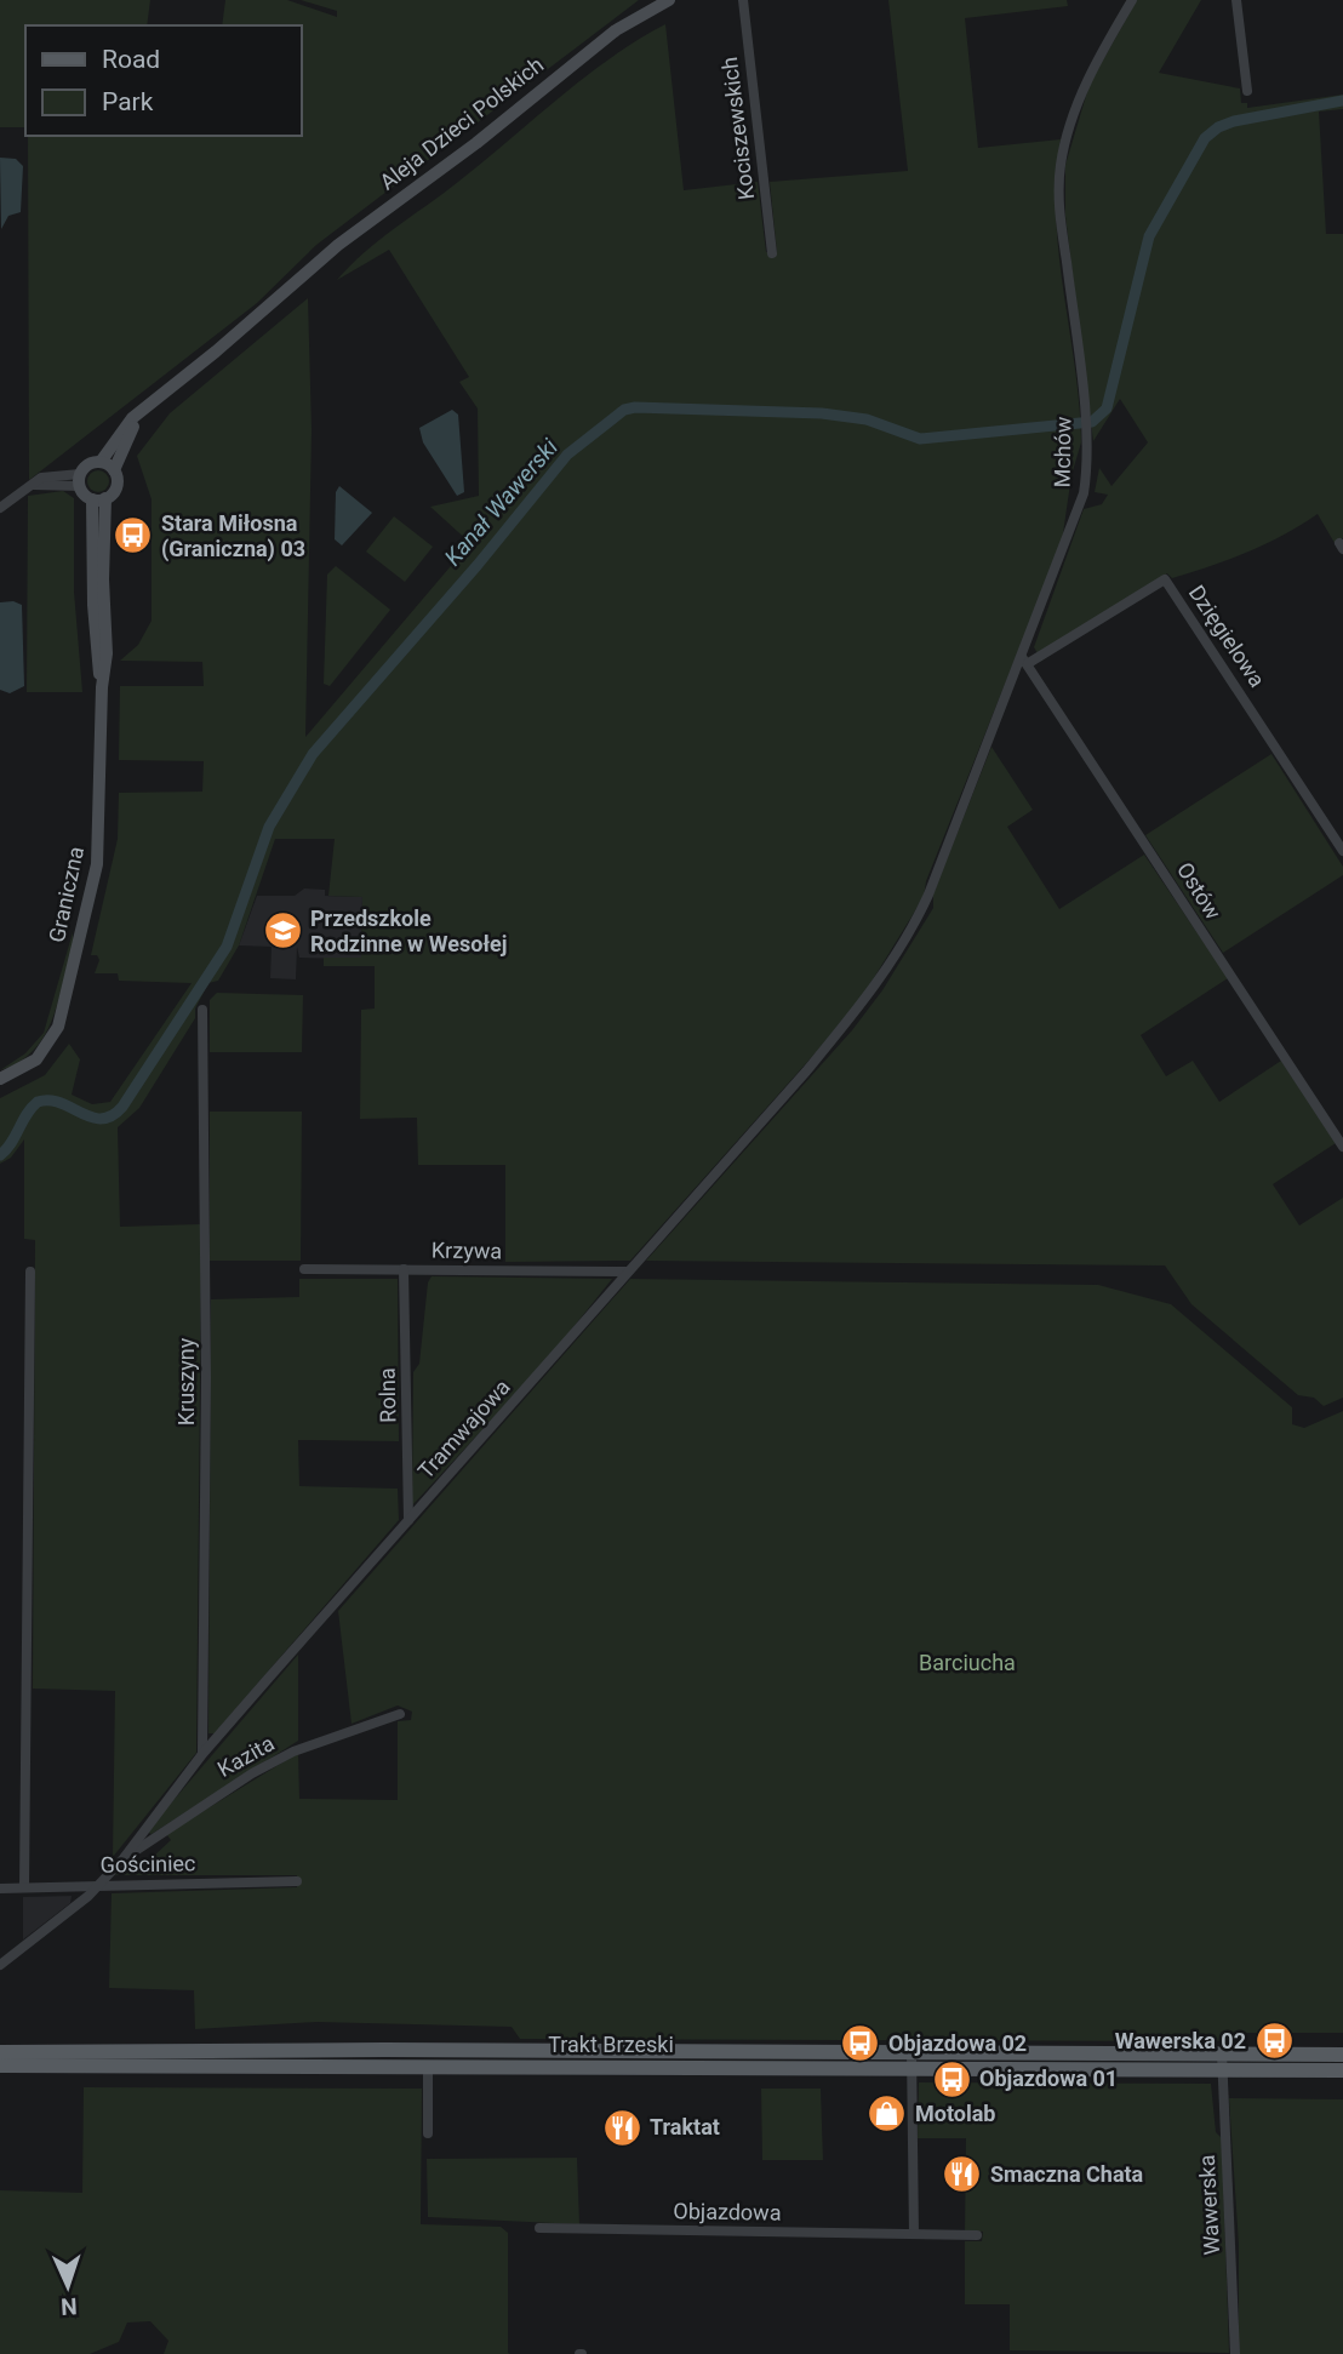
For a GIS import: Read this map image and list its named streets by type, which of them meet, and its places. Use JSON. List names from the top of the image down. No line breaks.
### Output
{"streets":{"main road":["Trakt Brzeski"],"street":["Aleja Dzieci Polskich","Kociszewskich","Mchów","Dzięgielowa","Ostów","Graniczna","Krzywa","Kruszyny","Rolna","Tramwajowa","Kazita","Gościniec","Wawerska","Objazdowa"]},"crossings":[["Mchów","Dzięgielowa"],["Mchów","Ostów"],["Mchów","Tramwajowa"],["Dzięgielowa","Ostów"],["Krzywa","Rolna"],["Krzywa","Tramwajowa"],["Kruszyny","Tramwajowa"],["Rolna","Tramwajowa"],["Tramwajowa","Kazita"],["Tramwajowa","Gościniec"],["Trakt Brzeski","Wawerska"]],"water":["Kanał Wawerski"],"parks":["Barciucha"],"places":{"bus stop":["Stara Miłosna (Graniczna) 03","Wawerska 02","Objazdowa 02","Objazdowa 01"],"school or university":["Przedszkole Rodzinne w Wesołej"],"shop":["Motolab"],"restaurant":["Traktat","Smaczna Chata"]},"legend":["Road","Park"],"north":"bottom"}
